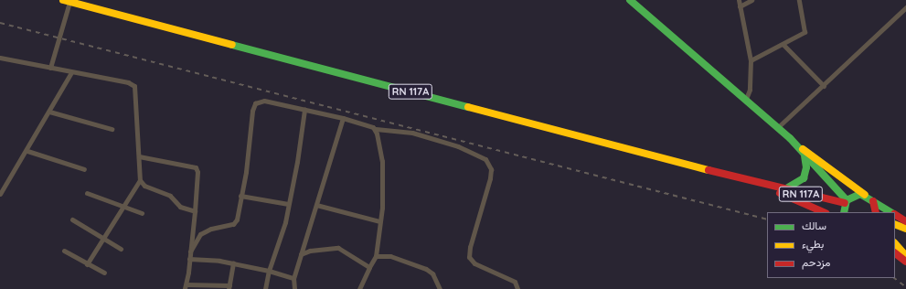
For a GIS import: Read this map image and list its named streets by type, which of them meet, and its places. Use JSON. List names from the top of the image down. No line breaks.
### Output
{"streets":{"main road":["RN 117A"]},"legend":["سالك","بطيء","مزدحم"]}
